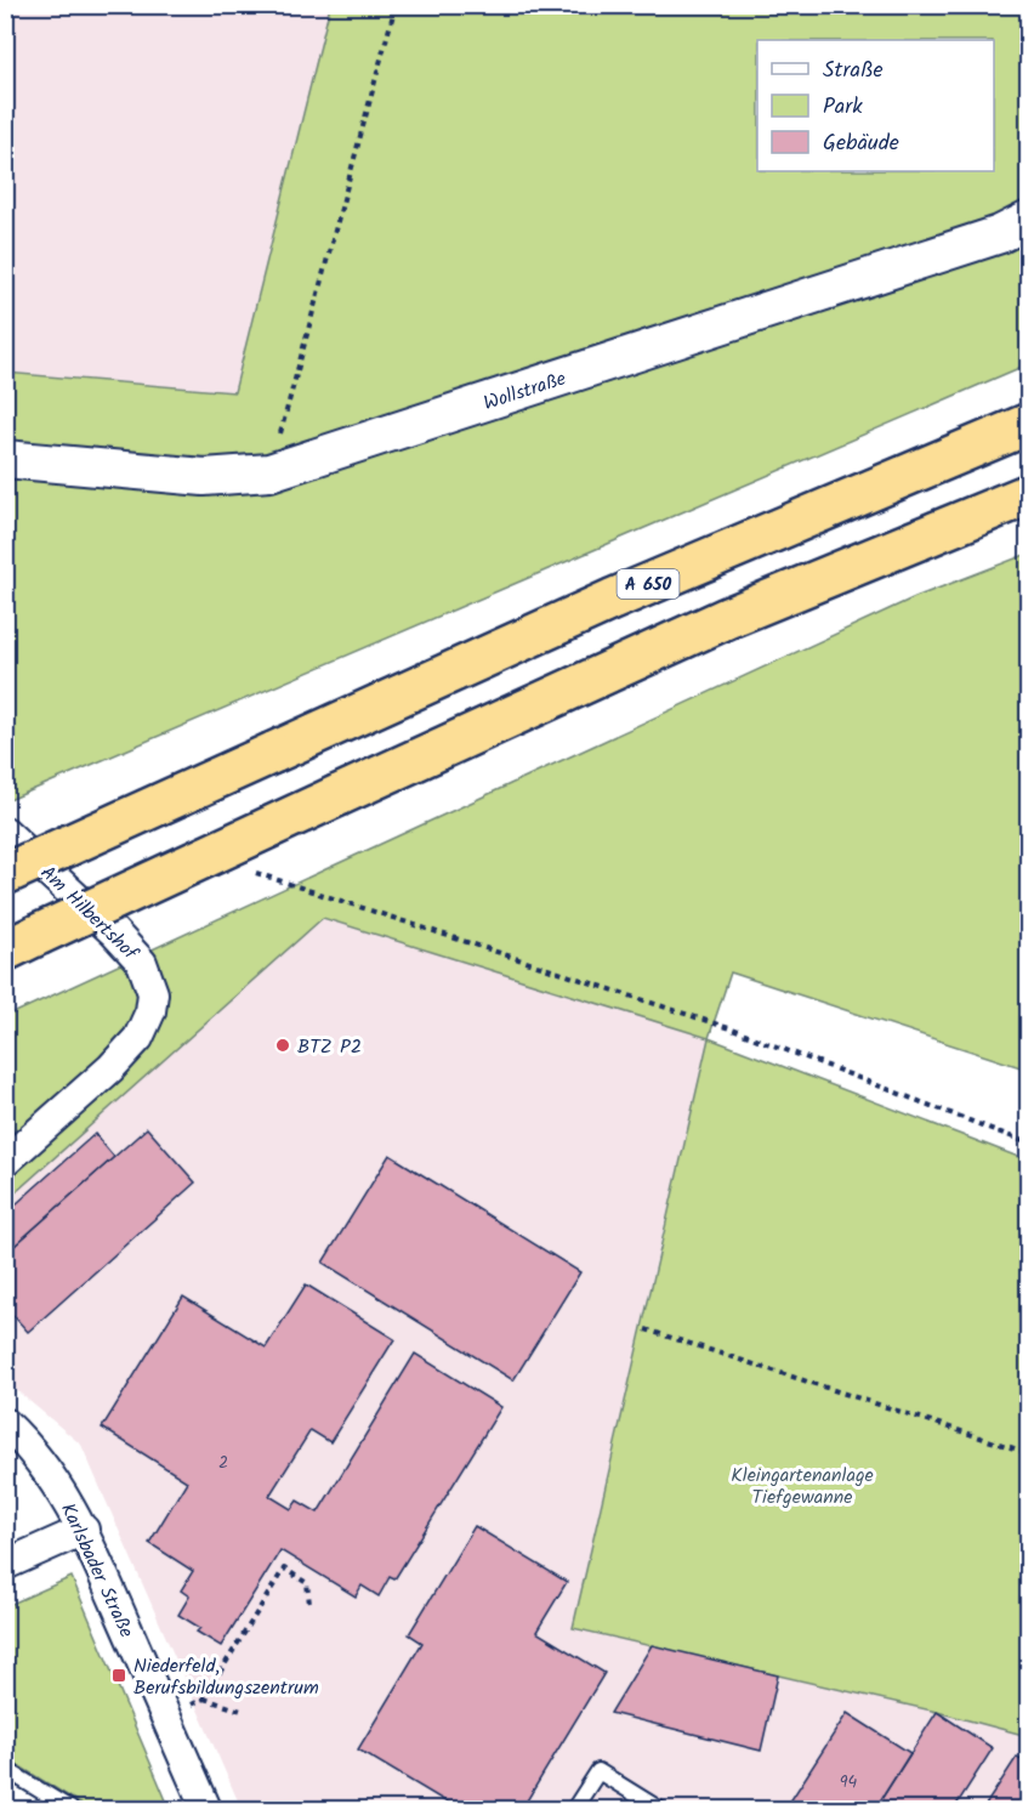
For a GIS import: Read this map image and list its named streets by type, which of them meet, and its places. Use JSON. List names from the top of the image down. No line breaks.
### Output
{"streets":{"highway":["A 650"],"street":["Wollstraße","Am Hilbertshof","Karlsbader Straße"]},"parks":["Kleingartenanlage Tiefgewanne"],"places":{"other":["BTZ P2"],"transit":["Niederfeld, Berufsbildungszentrum"]},"house_numbers":["2","94"],"legend":["Straße","Park","Gebäude"]}
